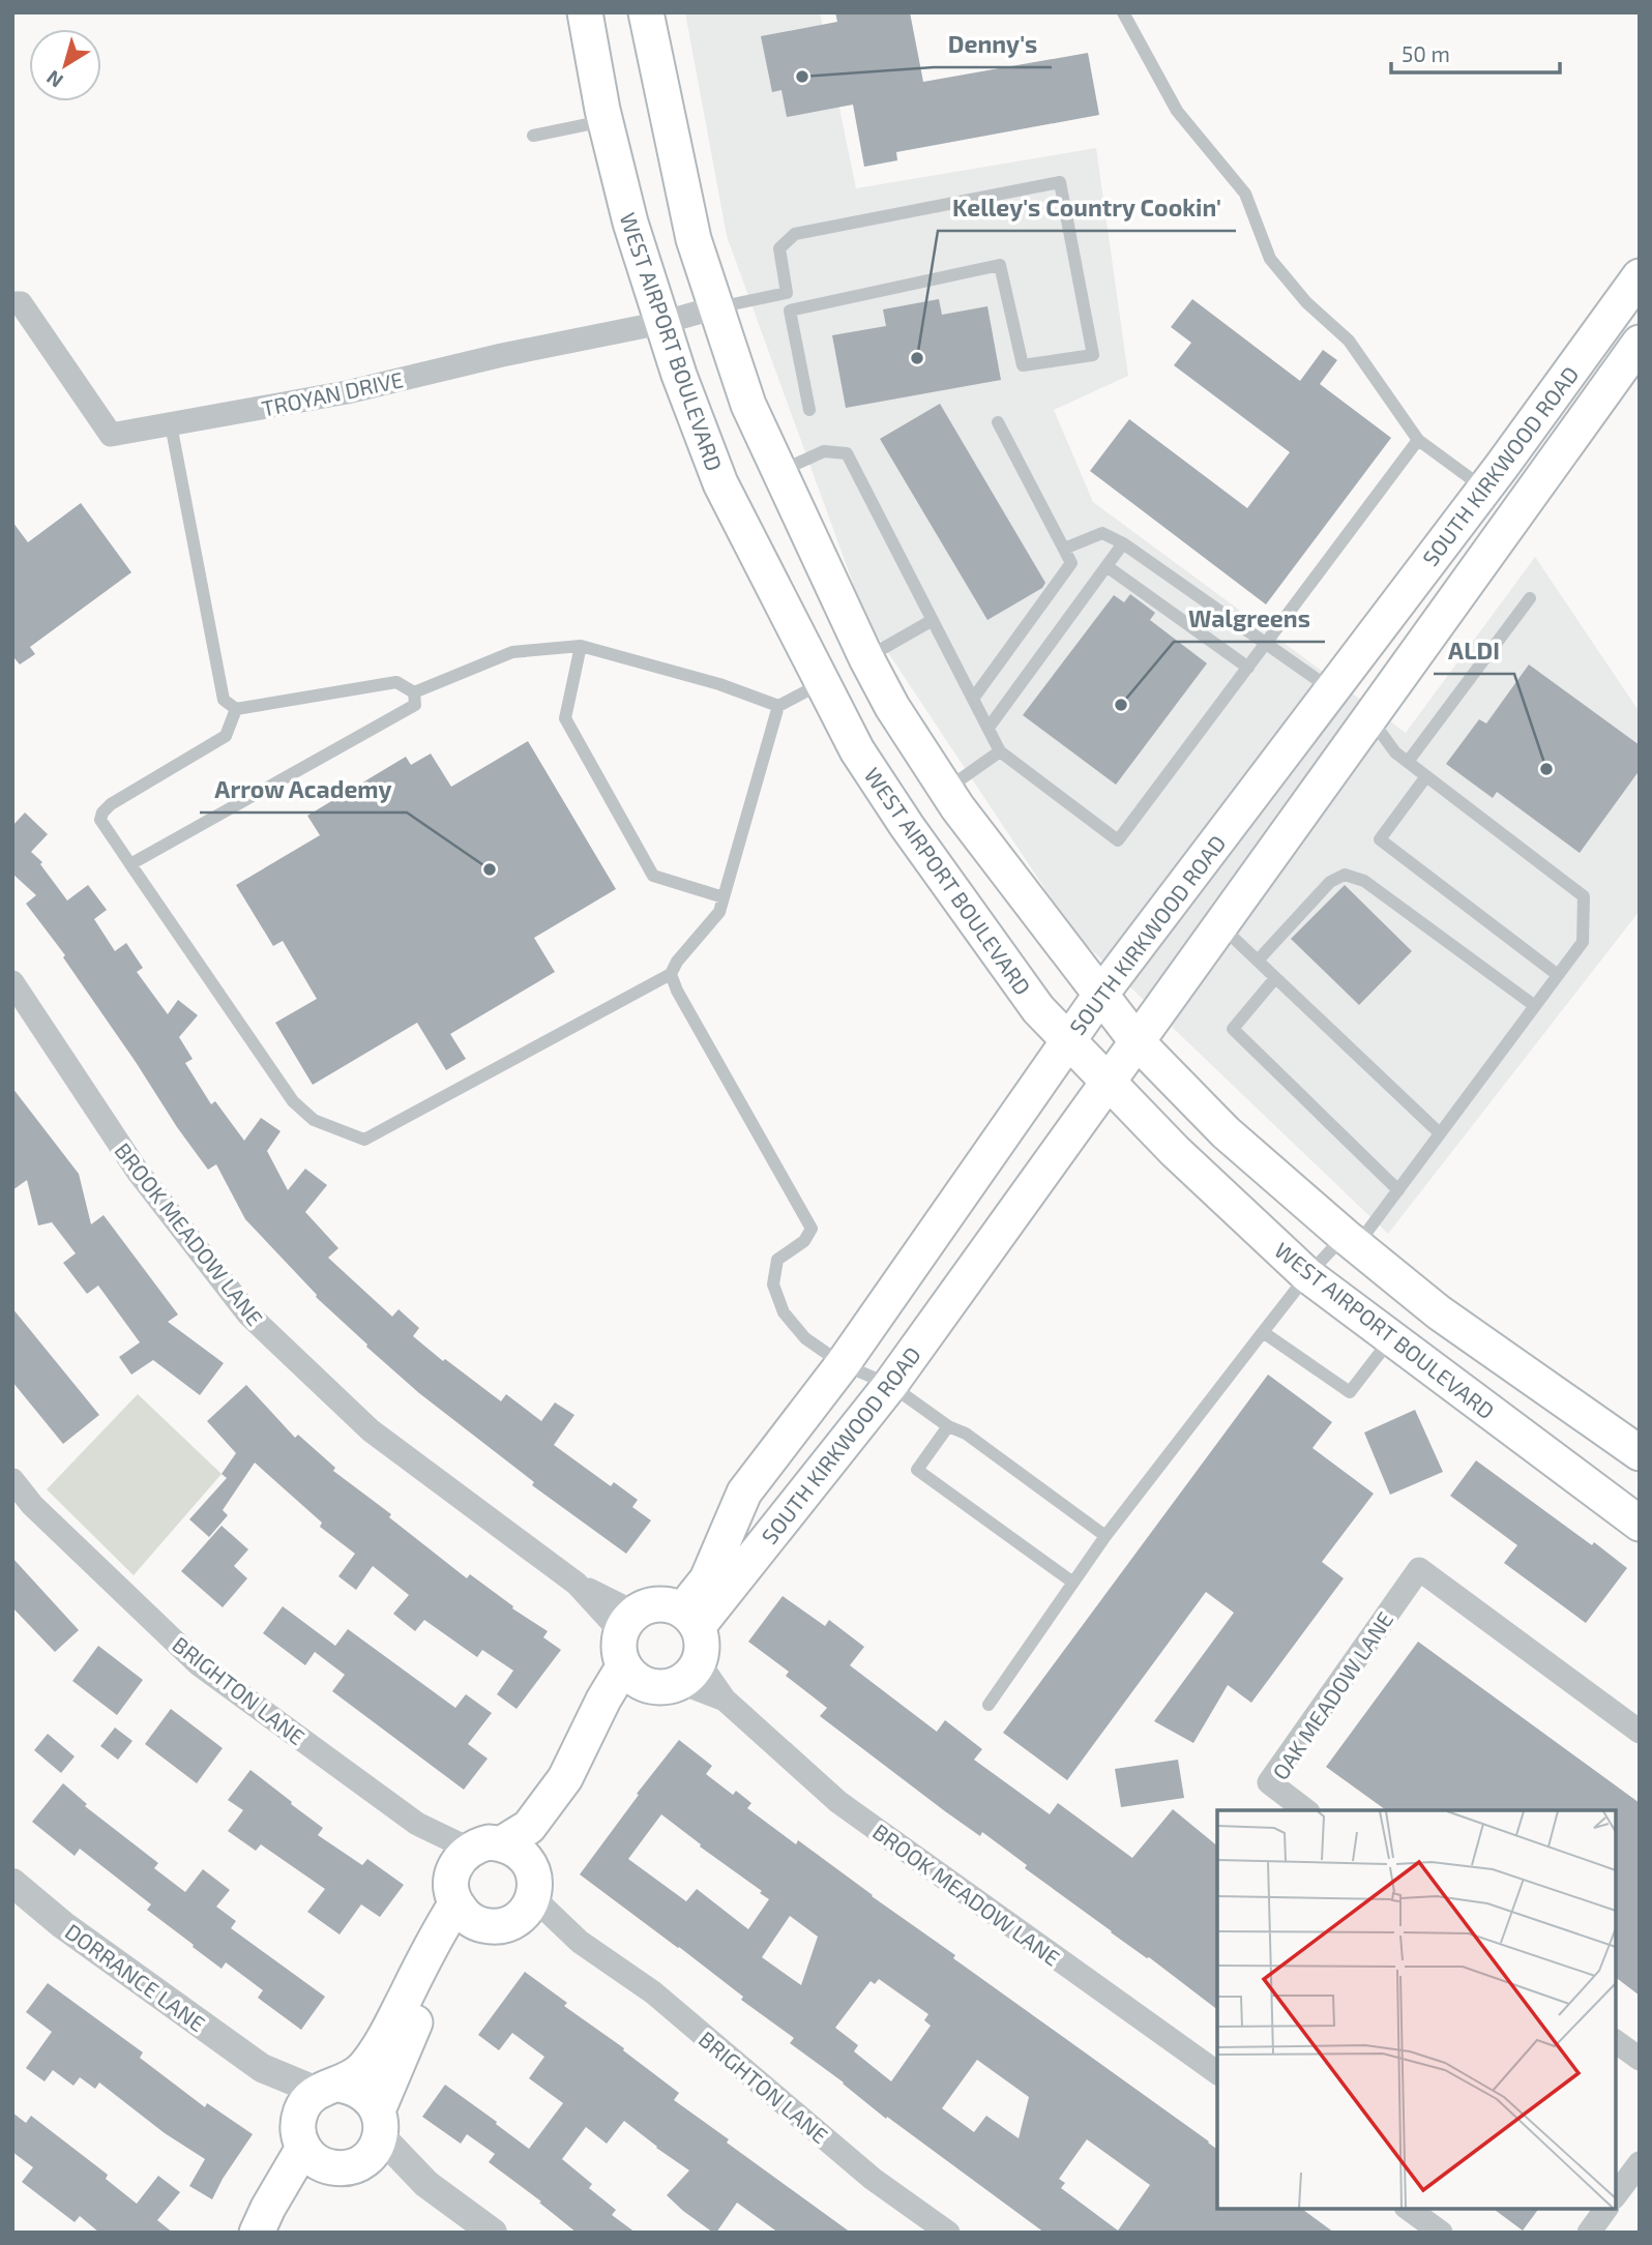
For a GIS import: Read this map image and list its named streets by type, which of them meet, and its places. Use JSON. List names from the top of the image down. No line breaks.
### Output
{"streets":{"main road":["WEST AIRPORT BOULEVARD","SOUTH KIRKWOOD ROAD"],"street":["TROYAN DRIVE","BROOK MEADOW LANE","BRIGHTON LANE","OAK MEADOW LANE","DORRANCE LANE"]},"crossings":[["WEST AIRPORT BOULEVARD","TROYAN DRIVE"],["WEST AIRPORT BOULEVARD","SOUTH KIRKWOOD ROAD"],["SOUTH KIRKWOOD ROAD","BROOK MEADOW LANE"]],"places":["Denny's","Kelley's Country Cookin'","Walgreens","ALDI","Arrow Academy"],"scale_bar":"50 m","north":"bottom left"}
